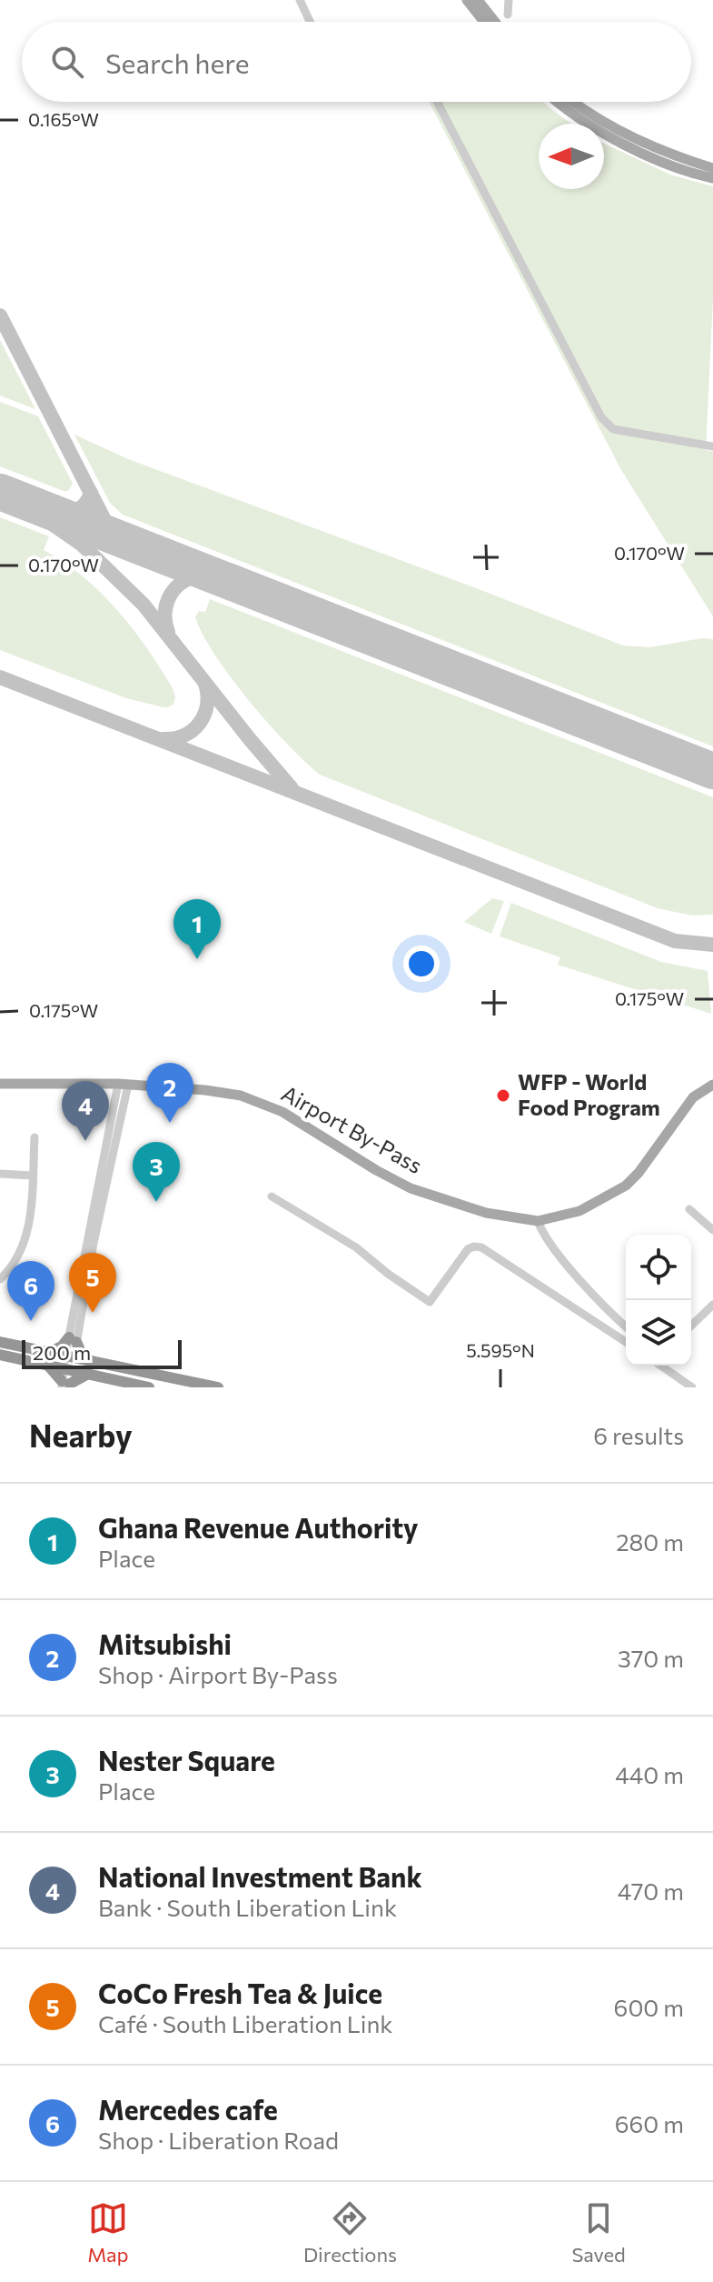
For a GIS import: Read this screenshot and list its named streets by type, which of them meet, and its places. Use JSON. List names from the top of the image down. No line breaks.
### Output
{"streets":{"main road":["Airport By-Pass"]},"places":["WFP - World Food Program"],"scale_bar":"200 m","north":"left","page":{"search":"Search here","pins":["1","2","4","3","5","6"],"scale":"200 m","heading":["Nearby","6 results"],"list":[{"mark":"1","name":"Ghana Revenue Authority","note":"Place","value":"280 m"},{"mark":"2","name":"Mitsubishi","note":"Shop · Airport By-Pass","value":"370 m"},{"mark":"3","name":"Nester Square","note":"Place","value":"440 m"},{"mark":"4","name":"National Investment Bank","note":"Bank · South Liberation Link","value":"470 m"},{"mark":"5","name":"CoCo Fresh Tea & Juice","note":"Café · South Liberation Link","value":"600 m"},{"mark":"6","name":"Mercedes cafe","note":"Shop · Liberation Road","value":"660 m"}],"nav":["Map","Directions","Saved"]},"coordinates":["0.165°W","0.170°W","0.175°W","5.595°N"]}
